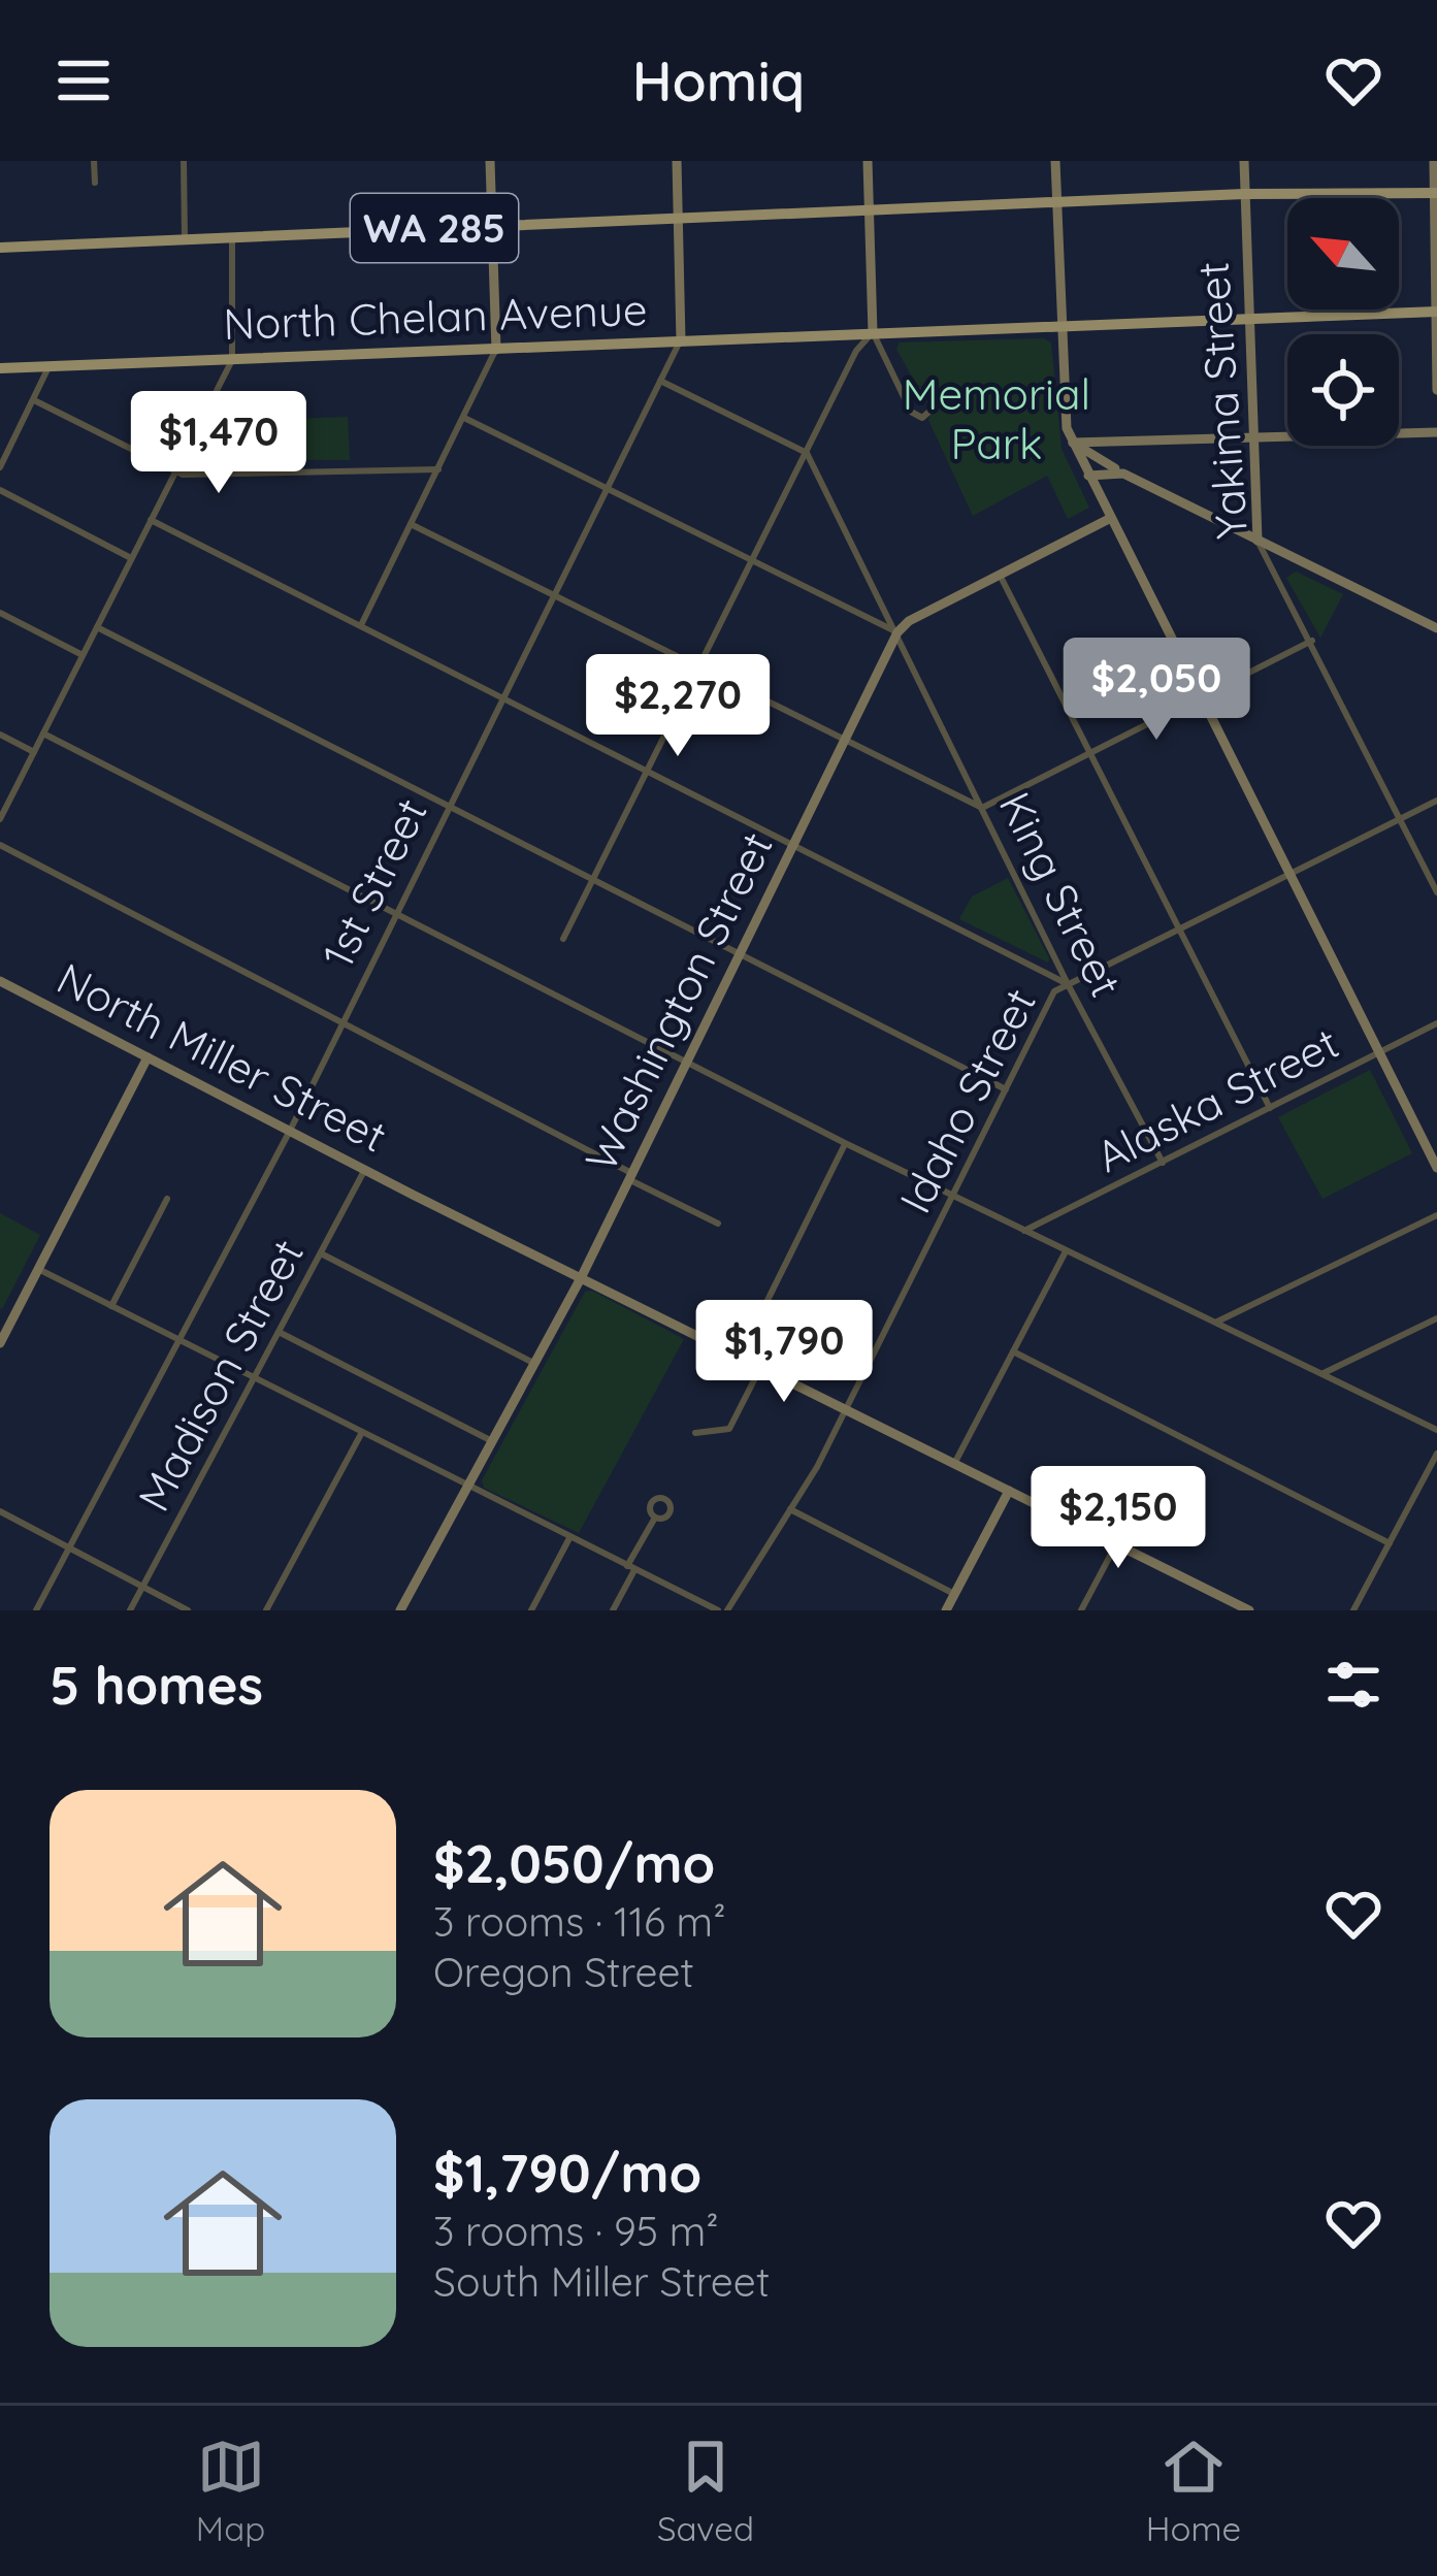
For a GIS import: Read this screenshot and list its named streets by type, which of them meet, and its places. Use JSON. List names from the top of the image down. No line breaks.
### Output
{"streets":{"main road":["WA 285","North Chelan Avenue"],"street":["Yakima Street","1st Street","King Street","Washington Street","North Miller Street","Alaska Street","Idaho Street","Madison Street"]},"crossings":[["WA 285","Yakima Street"],["WA 285","1st Street"],["North Chelan Avenue","Yakima Street"],["North Chelan Avenue","1st Street"],["Yakima Street","Idaho Street"],["1st Street","North Miller Street"],["King Street","Washington Street"],["King Street","Alaska Street"],["King Street","Idaho Street"],["Washington Street","North Miller Street"],["North Miller Street","Idaho Street"],["North Miller Street","Madison Street"]],"parks":["Memorial Park"],"north":"top left","page":{"header":"Homiq","price":["$1,470","$2,050","$2,270","$1,790","$2,150"],"heading":"5 homes","list":[{"name":"$2,050/mo","note":"3 rooms · 116 m² · Oregon Street"},{"name":"$1,790/mo","note":"3 rooms · 95 m² · South Miller Street"}],"tabs":["Map","Saved","Home"]}}
